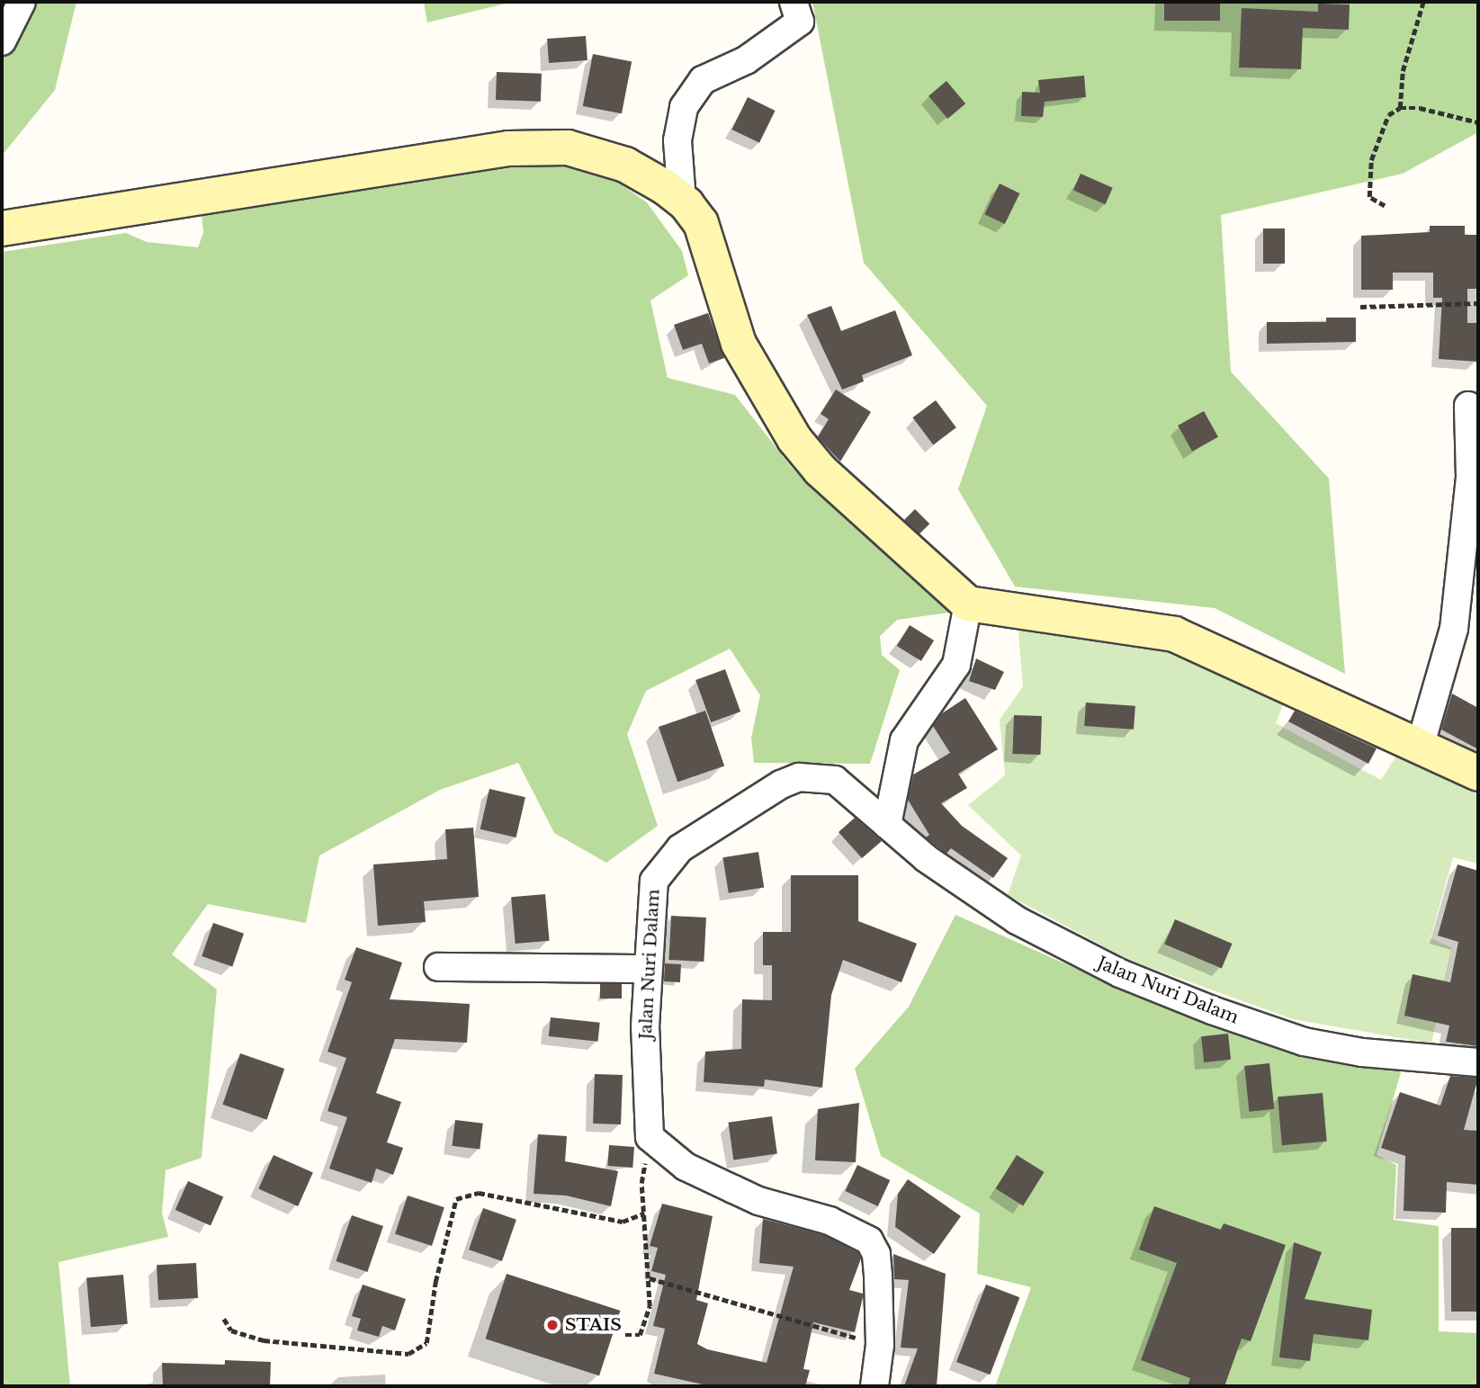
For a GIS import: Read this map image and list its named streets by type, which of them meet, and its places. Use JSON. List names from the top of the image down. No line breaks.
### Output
{"streets":{"street":["Jalan Nuri Dalam"]},"places":["STAIS"]}
